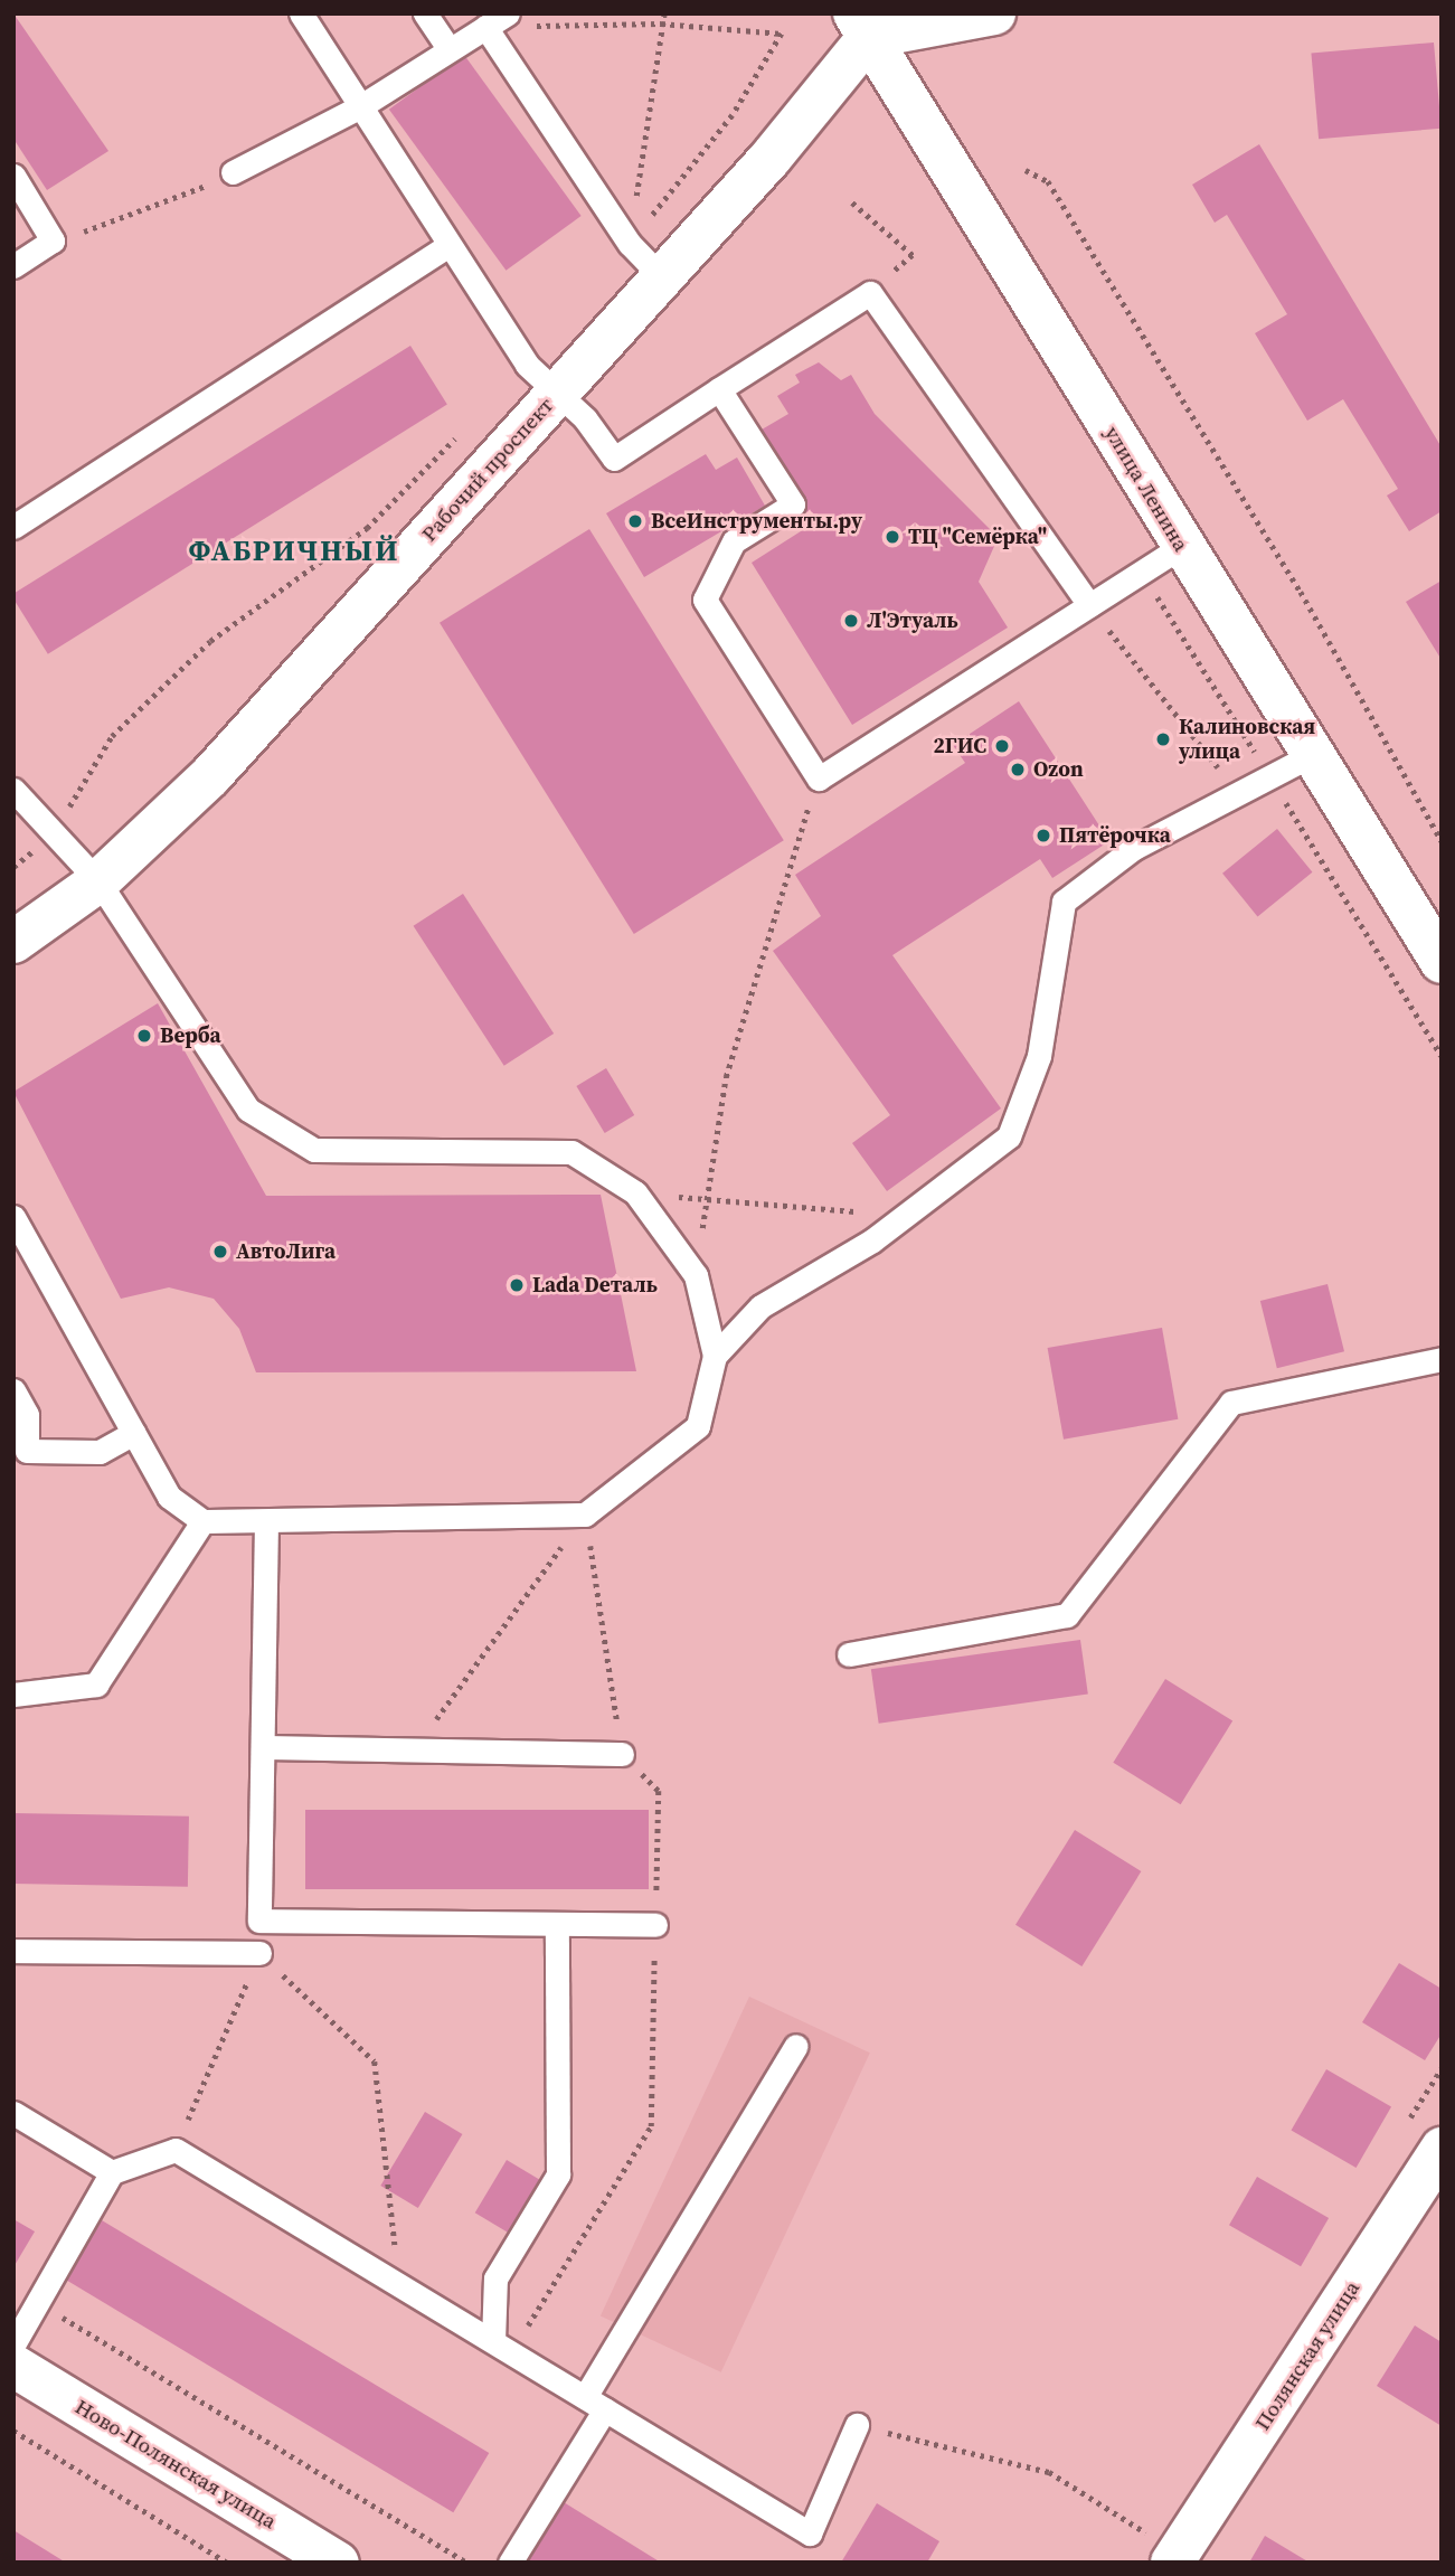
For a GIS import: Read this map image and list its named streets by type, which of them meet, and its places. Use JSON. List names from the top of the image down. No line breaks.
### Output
{"streets":{"street":["Рабочий проспект","улица Ленина","Полянская улица","Ново-Полянская улица"]},"crossings":[["Рабочий проспект","улица Ленина"]],"districts":["ФАБРИЧНЫЙ"],"places":["ВсеИнструменты.ру","ТЦ \"Семёрка\"","Л'Этуаль","Калиновская улица","2ГИС","Ozon","Пятёрочка","Верба","АвтоЛига","Lada Dеталь"]}
